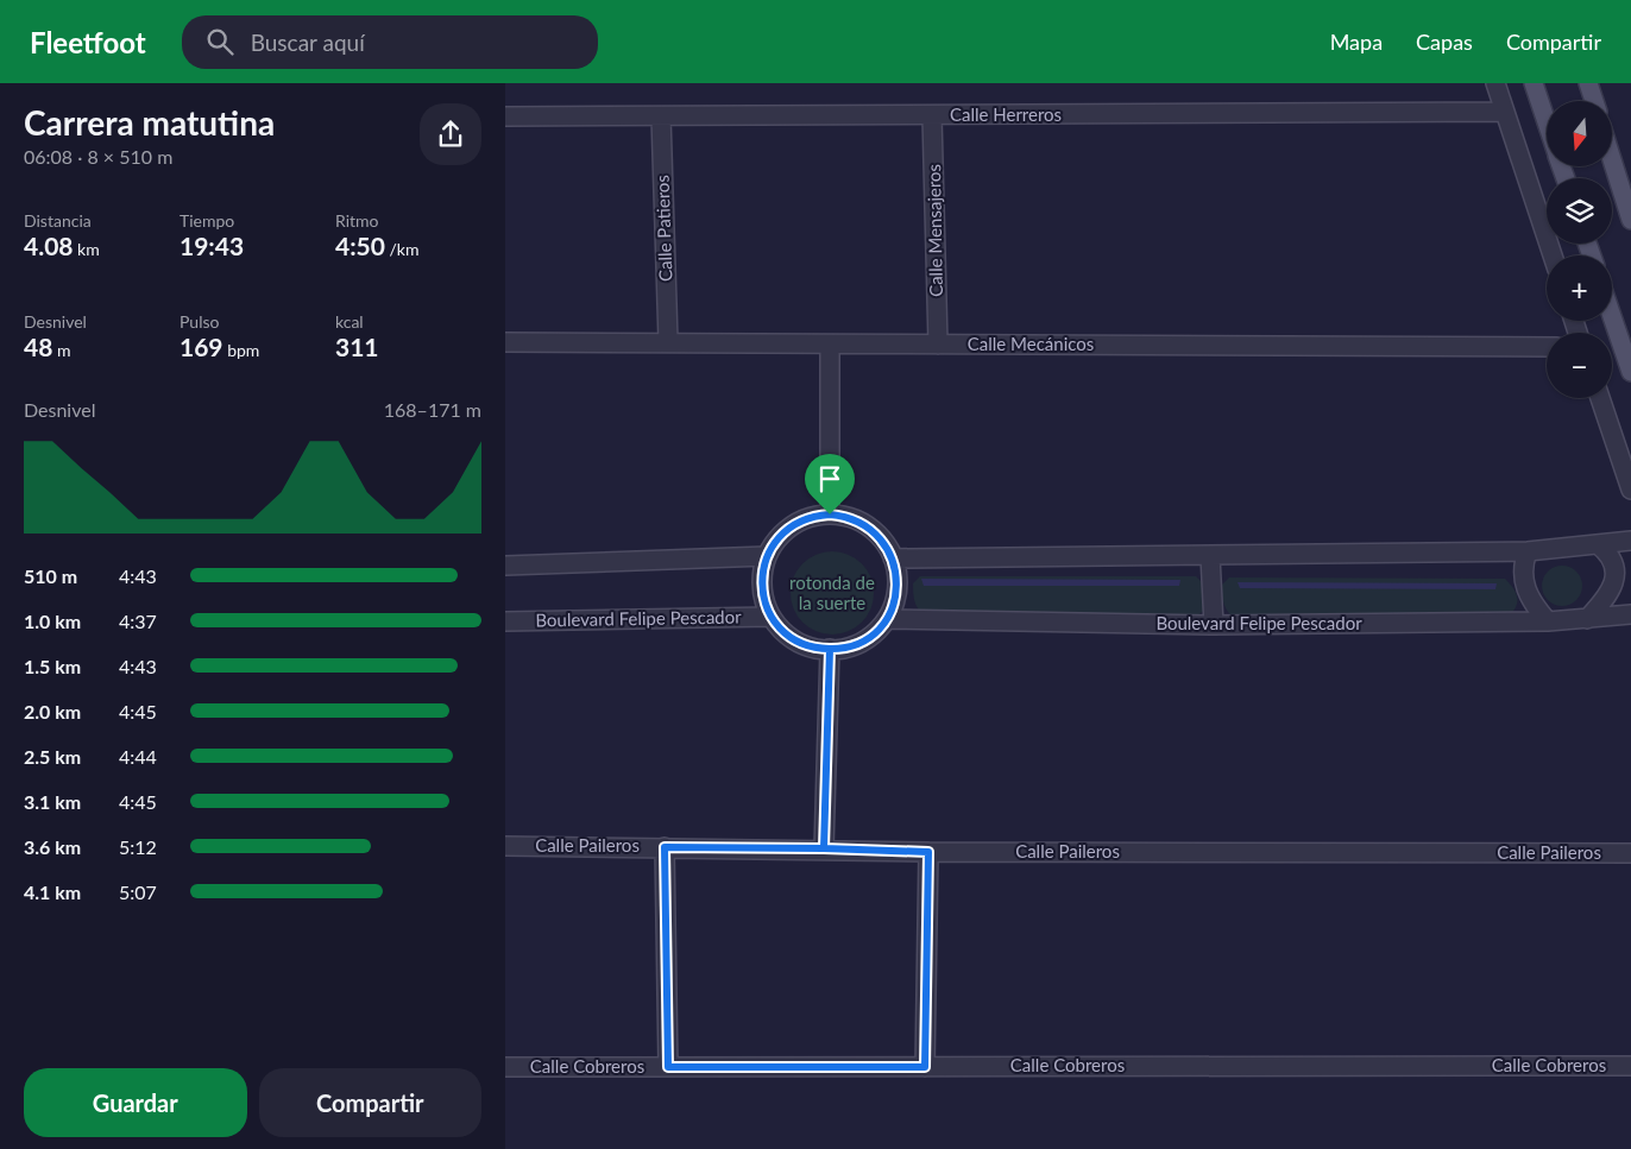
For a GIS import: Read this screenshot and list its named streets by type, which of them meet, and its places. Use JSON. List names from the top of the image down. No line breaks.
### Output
{"streets":{"street":["Calle Herreros","Calle Patieros","Calle Mensajeros","Calle Mecánicos","Boulevard Felipe Pescador","Calle Paileros","Calle Cobreros"]},"crossings":[["Calle Herreros","Calle Patieros"],["Calle Herreros","Calle Mensajeros"],["Calle Patieros","Calle Mecánicos"],["Calle Mensajeros","Calle Mecánicos"]],"parks":["rotonda de la suerte"],"north":"bottom","page":{"header":"Fleetfoot","search":"Buscar aquí","nav":["Mapa","Capas","Compartir"],"heading":["Carrera matutina","06:08 · 8 × 510 m"],"map_buttons":["+","−"],"stats":[["Distancia","4.08 km"],["Tiempo","19:43"],["Ritmo","4:50 /km"],["Desnivel","48 m"],["Pulso","169 bpm"],["kcal","311"]],"chart":["Desnivel","168–171 m"],"list":[{"name":"510 m","note":"4:43"},{"name":"1.0 km","note":"4:37"},{"name":"1.5 km","note":"4:43"},{"name":"2.0 km","note":"4:45"},{"name":"2.5 km","note":"4:44"},{"name":"3.1 km","note":"4:45"},{"name":"3.6 km","note":"5:12"},{"name":"4.1 km","note":"5:07"}],"buttons":["Guardar","Compartir"]}}
